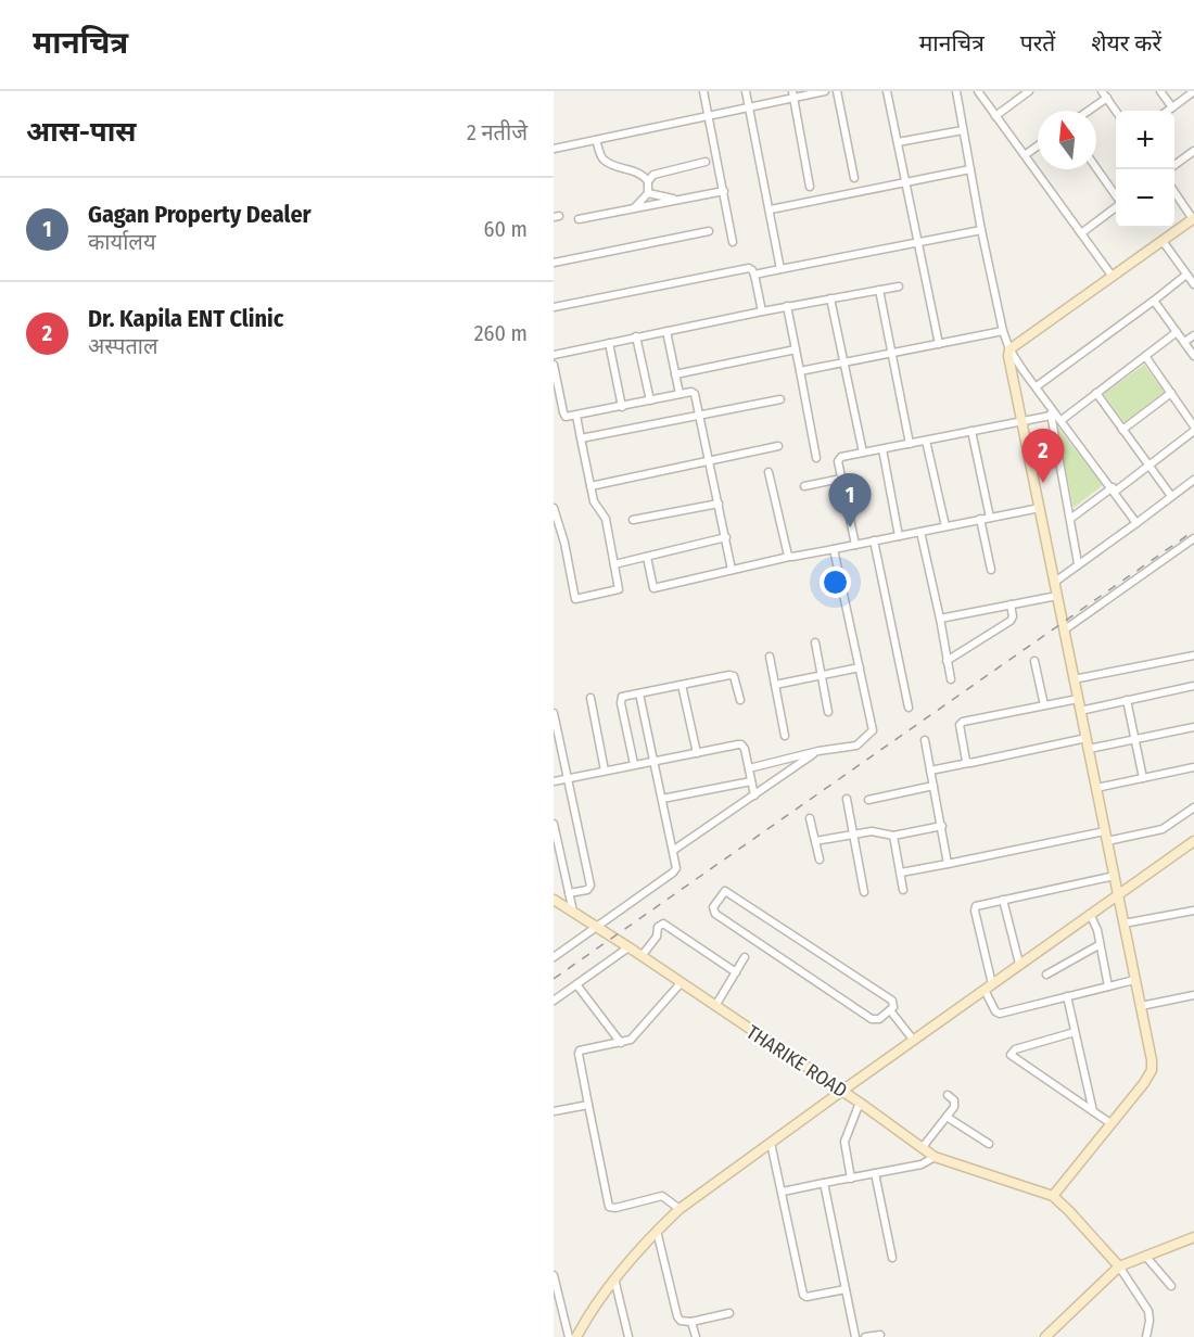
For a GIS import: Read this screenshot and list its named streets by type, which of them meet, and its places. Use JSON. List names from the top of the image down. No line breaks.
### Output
{"streets":{"street":["THARIKE ROAD"]},"north":"top","page":{"header":"मानचित्र","nav":["मानचित्र","परतें","शेयर करें"],"heading":["आस-पास","2 नतीजे"],"map_buttons":["+","−"],"list":[{"mark":"1","name":"Gagan Property Dealer","note":"कार्यालय","value":"60 m"},{"mark":"2","name":"Dr. Kapila ENT Clinic","note":"अस्पताल","value":"260 m"}],"pins":["2","1"]}}
